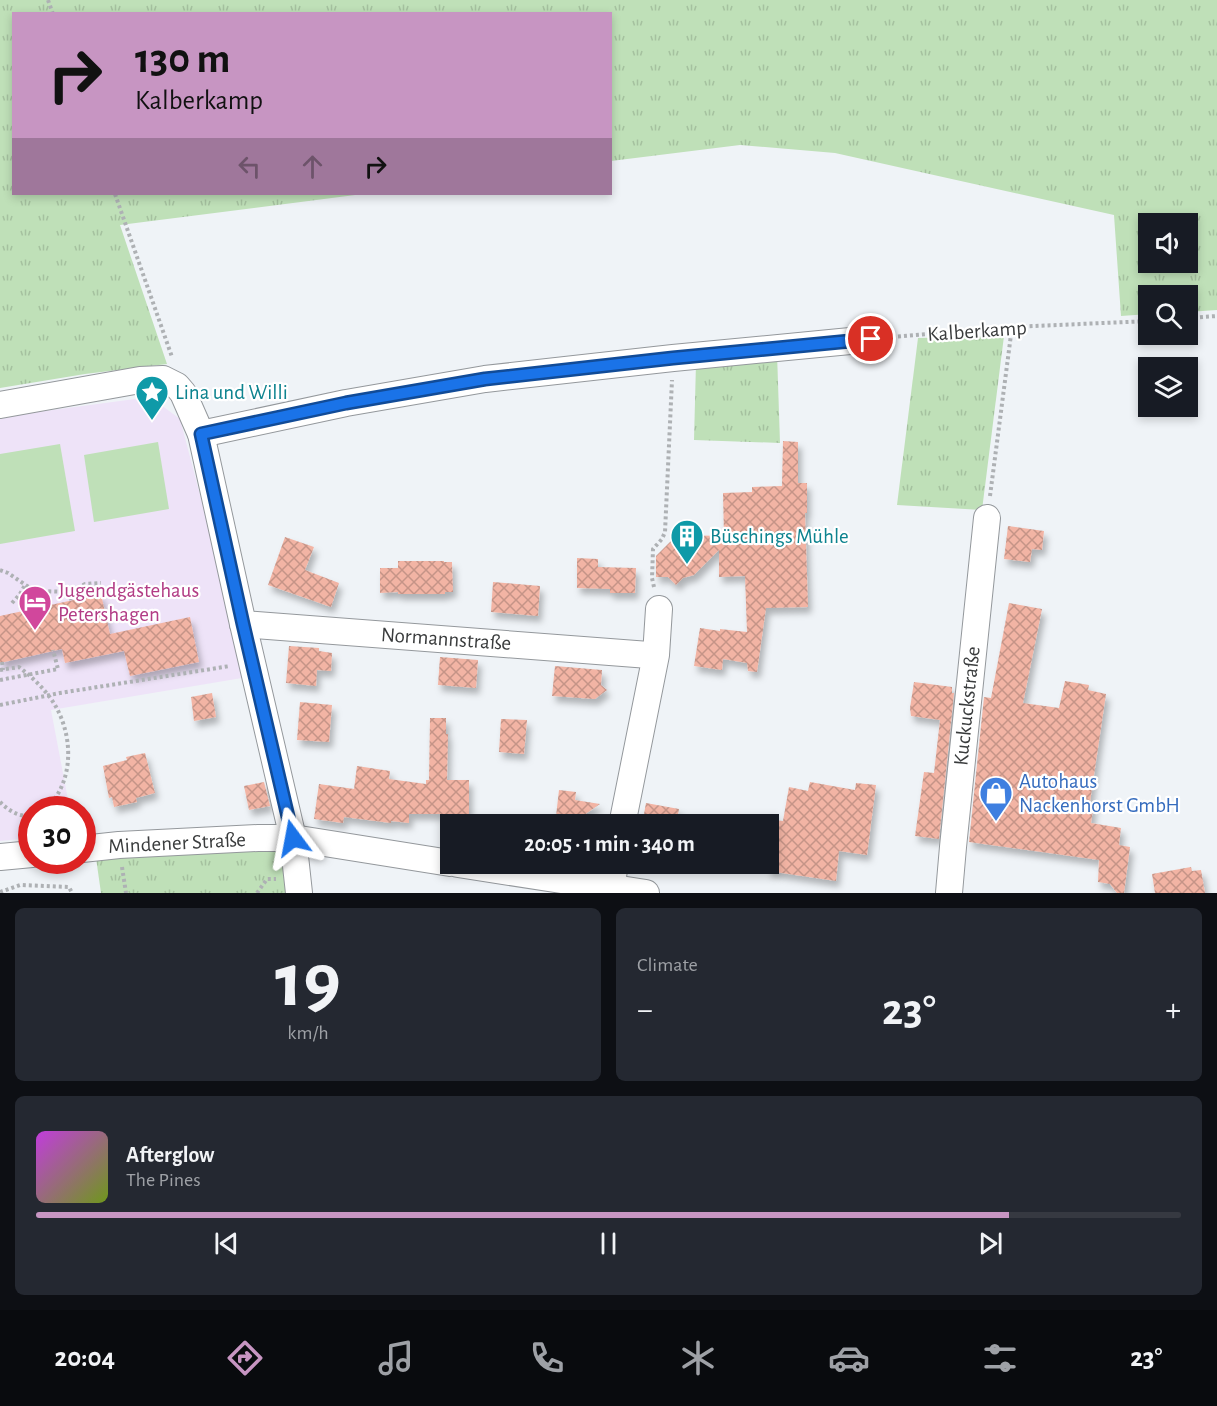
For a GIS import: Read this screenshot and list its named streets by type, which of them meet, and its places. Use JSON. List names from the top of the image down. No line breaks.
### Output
{"streets":{"street":["Normannstraße","Kuckuckstraße","Mindener Straße"],"path":["Kalberkamp"]},"places":{"place":["Lina und Willi"],"building":["Büschings Mühle"],"hotel":["Jugendgästehaus Petershagen"],"shop":["Autohaus Nackenhorst GmbH"]},"page":{"turn":["130 m","Kalberkamp"],"limit":"30","trip":"20:05 · 1 min · 340 m","tile":[["19","km/h"],"Climate"],"heat":["−","23°","+"],"song":["Afterglow","The Pines"],"tabs":["20:04","23°"]}}
